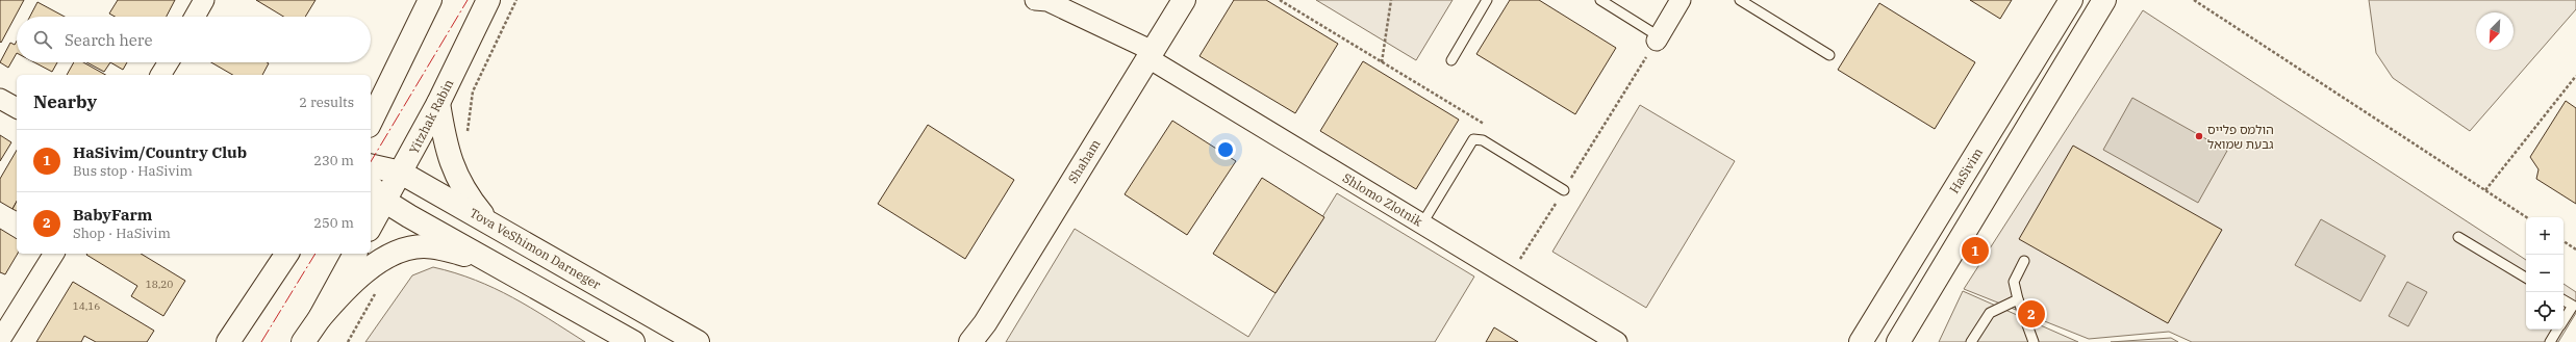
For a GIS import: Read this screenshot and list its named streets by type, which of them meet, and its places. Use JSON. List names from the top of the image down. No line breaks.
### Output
{"streets":{"street":["Yitzhak Rabin","Shaham","HaSivim","Shlomo Zlotnik","Tova VeShimon Darneger"]},"crossings":[["Yitzhak Rabin","Tova VeShimon Darneger"],["Shaham","Shlomo Zlotnik"]],"places":["הולמס פלייס גבעת שמואל"],"house_numbers":["18,20","14,16"],"north":"bottom left","page":{"search":"Search here","heading":["Nearby","2 results"],"list":[{"mark":"1","name":"HaSivim/Country Club","note":"Bus stop · HaSivim","value":"230 m"},{"mark":"2","name":"BabyFarm","note":"Shop · HaSivim","value":"250 m"}],"map_buttons":["+","−"],"pins":["1","2"]}}
